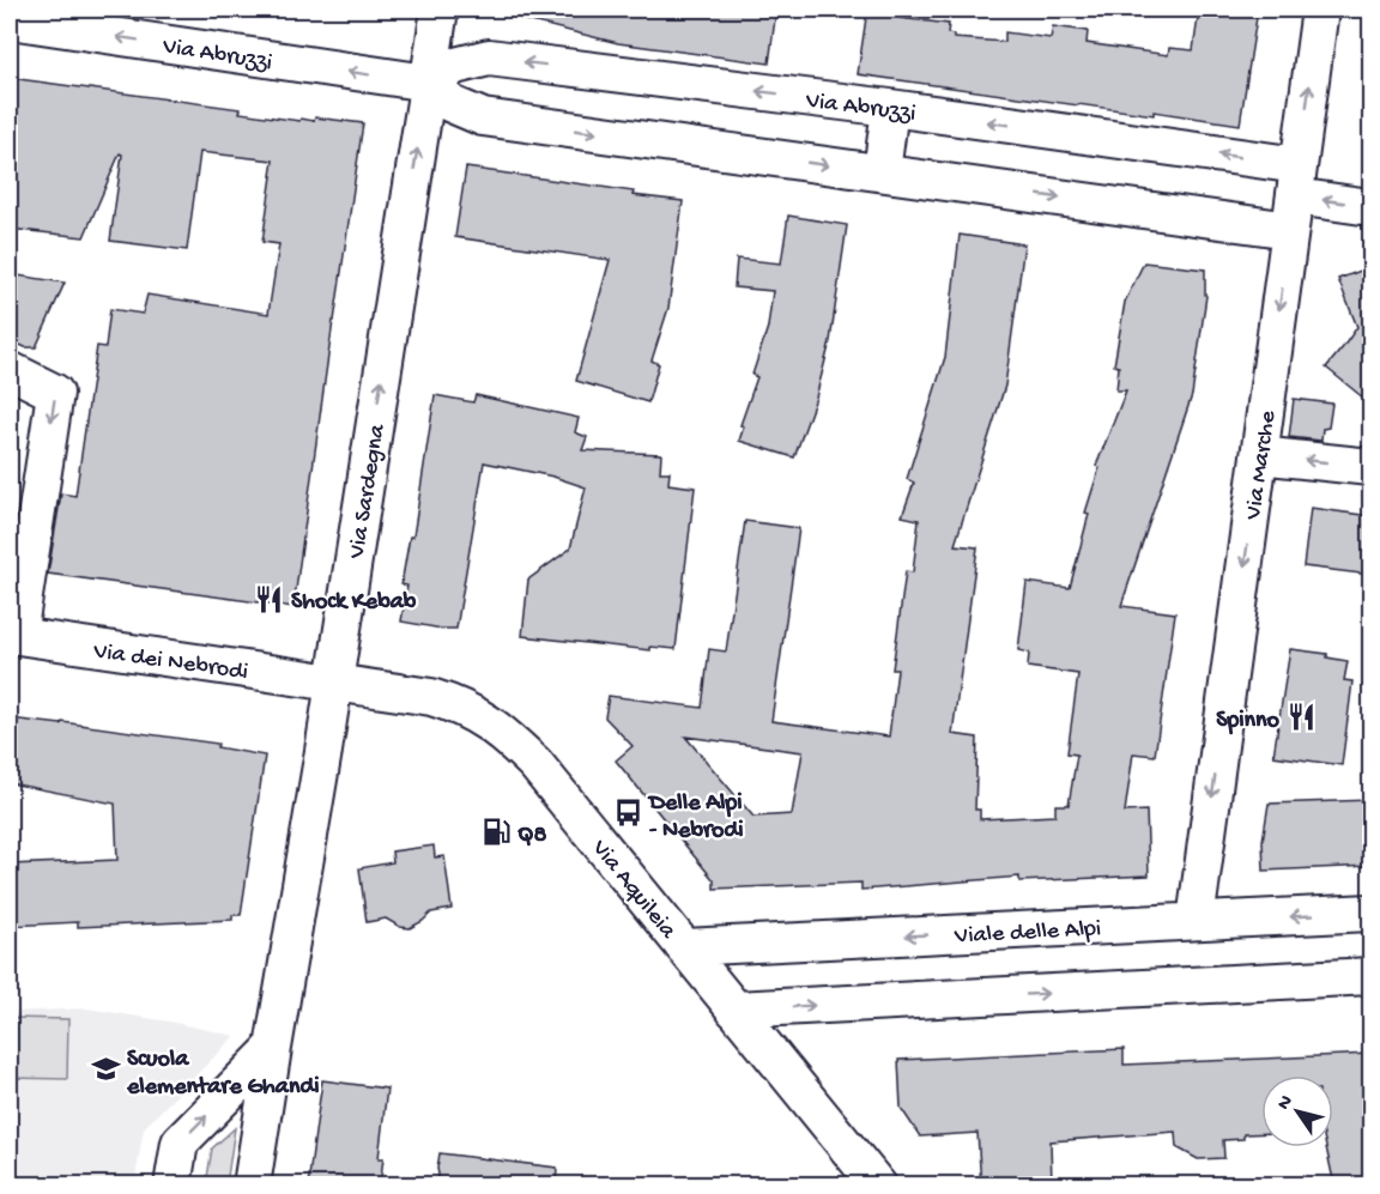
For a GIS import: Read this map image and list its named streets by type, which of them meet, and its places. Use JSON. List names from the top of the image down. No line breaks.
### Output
{"streets":{"street":["Via Abruzzi","Via Marche","Via Sardegna","Via dei Nebrodi","Via Aquileia","Viale delle Alpi"]},"crossings":[["Via Abruzzi","Via Marche"],["Via Abruzzi","Via Sardegna"],["Via Marche","Viale delle Alpi"],["Via Sardegna","Via dei Nebrodi"],["Via Sardegna","Via Aquileia"],["Via dei Nebrodi","Via Aquileia"],["Via Aquileia","Viale delle Alpi"]],"one_way":["Via Sardegna"],"places":{"restaurant":["Shock Kebab","Spinno"],"bus stop":["Delle Alpi - Nebrodi"],"fuel station":["Q8"],"school or university":["Scuola elementare Ghandi"]},"north":"top left"}
